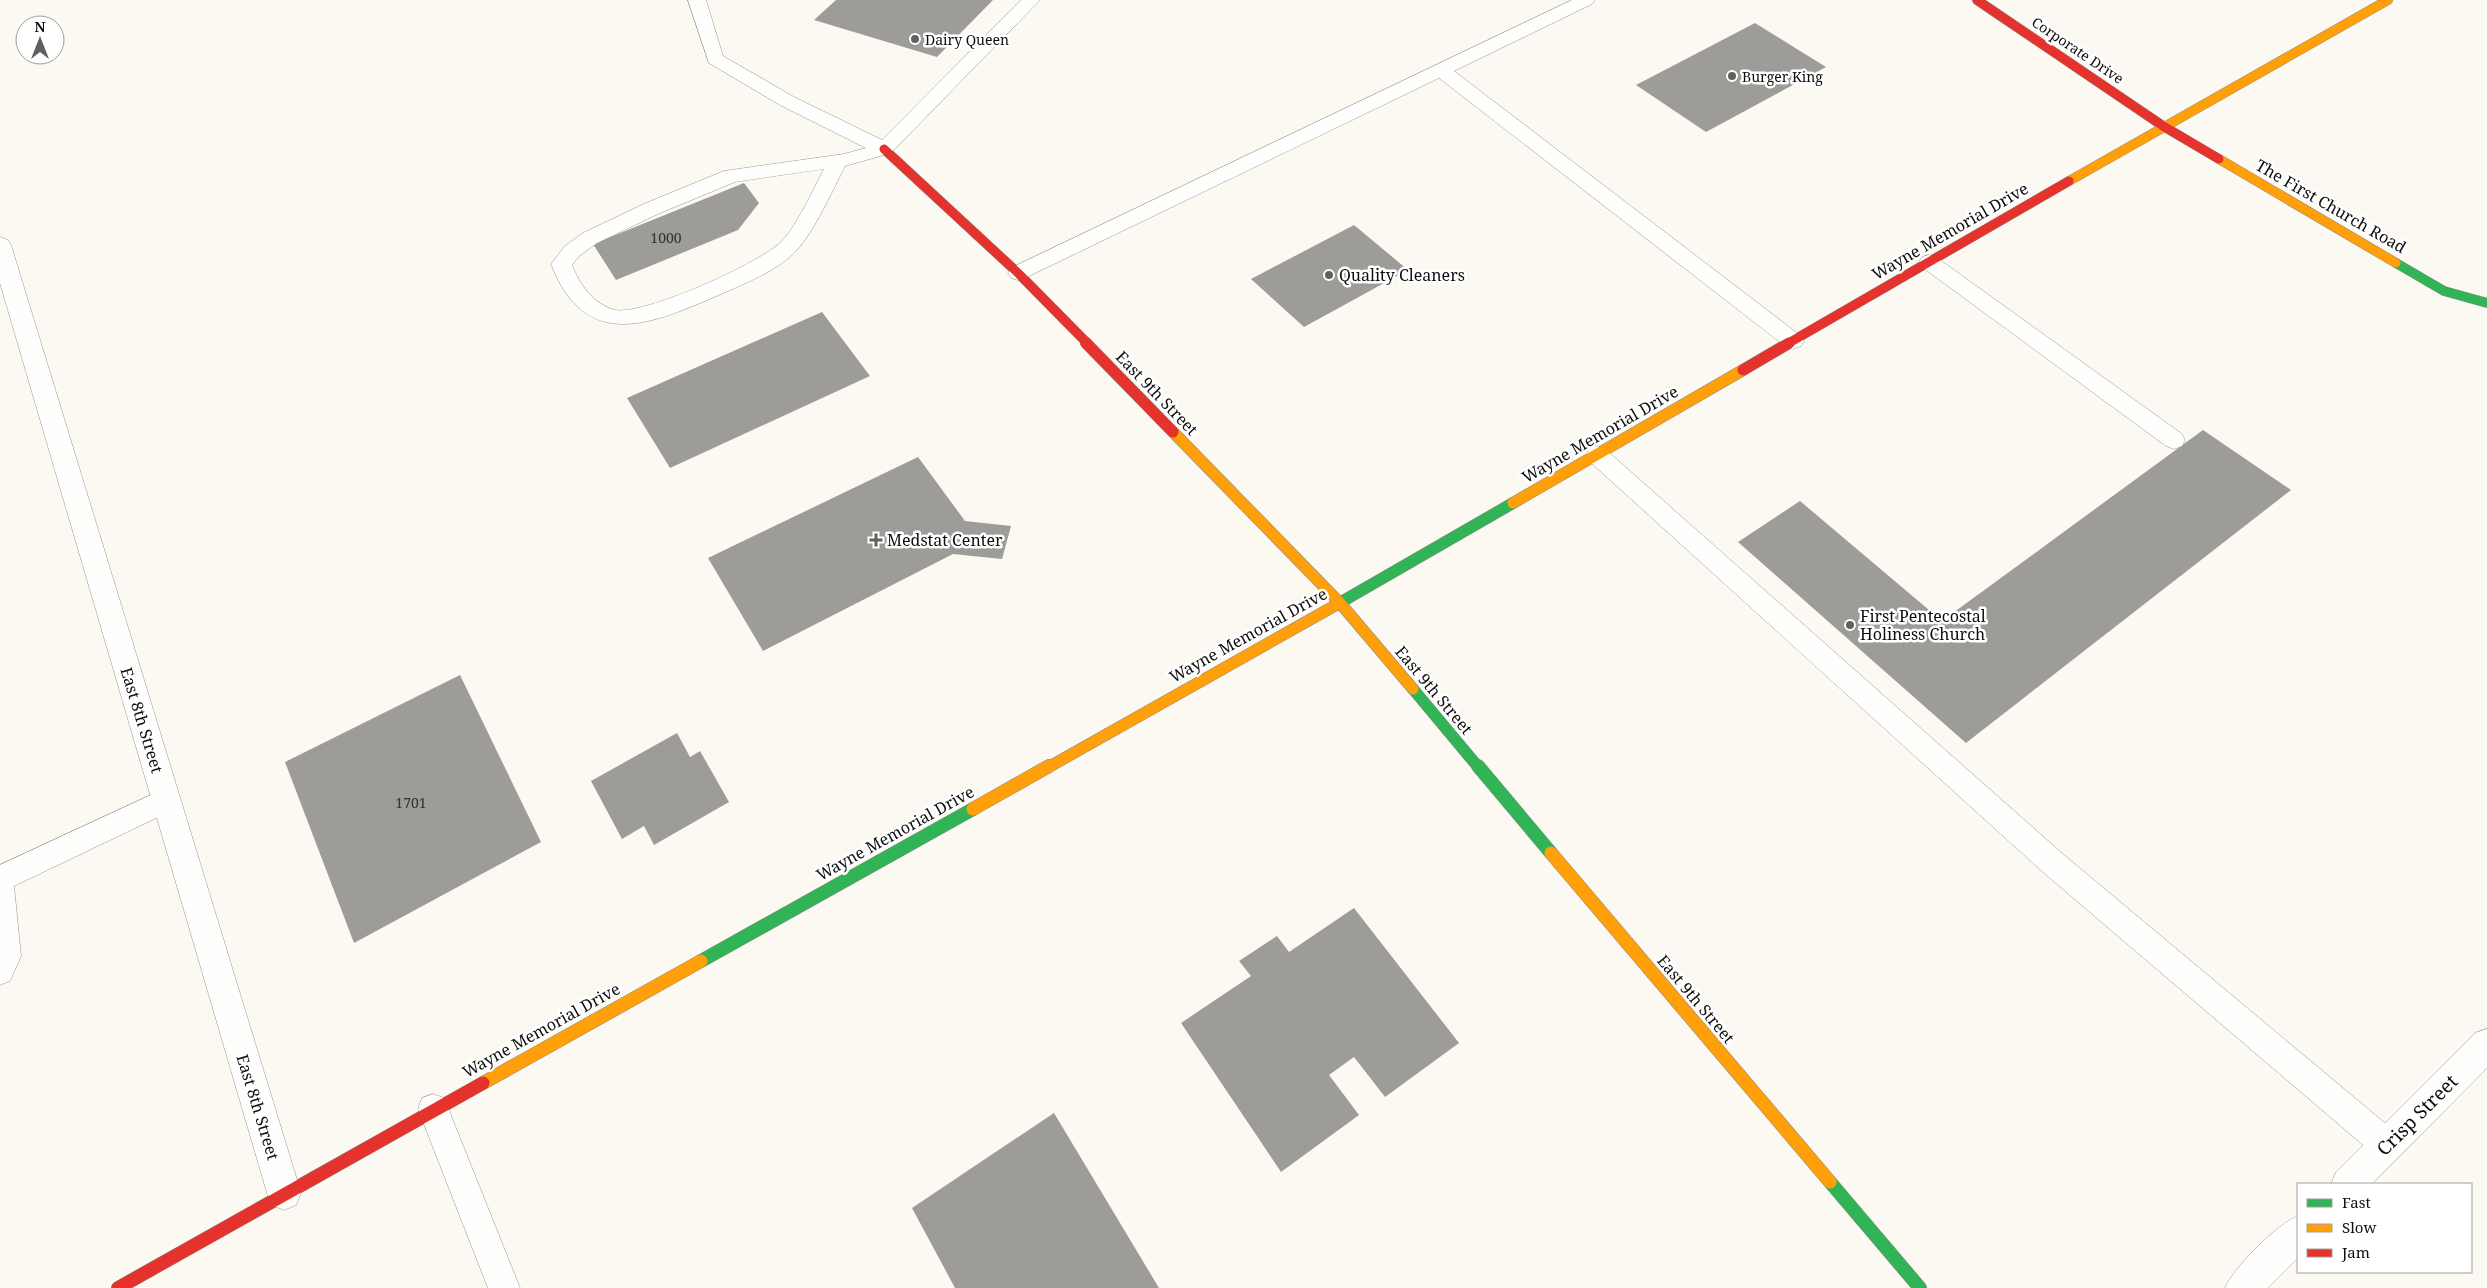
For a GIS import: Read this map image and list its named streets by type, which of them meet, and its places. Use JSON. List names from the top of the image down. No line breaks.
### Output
{"streets":{"main road":["Corporate Drive","The First Church Road","Wayne Memorial Drive","East 9th Street"],"street":["East 8th Street","Crisp Street"]},"crossings":[["Corporate Drive","The First Church Road"],["Corporate Drive","Wayne Memorial Drive"],["The First Church Road","Wayne Memorial Drive"],["Wayne Memorial Drive","East 9th Street"],["Wayne Memorial Drive","East 8th Street"]],"places":{"other":["Dairy Queen","Burger King","Quality Cleaners","First Pentecostal Holiness Church"],"health":["Medstat Center"]},"house_numbers":["1000","1701"],"legend":["Fast","Slow","Jam"],"north":"top"}
